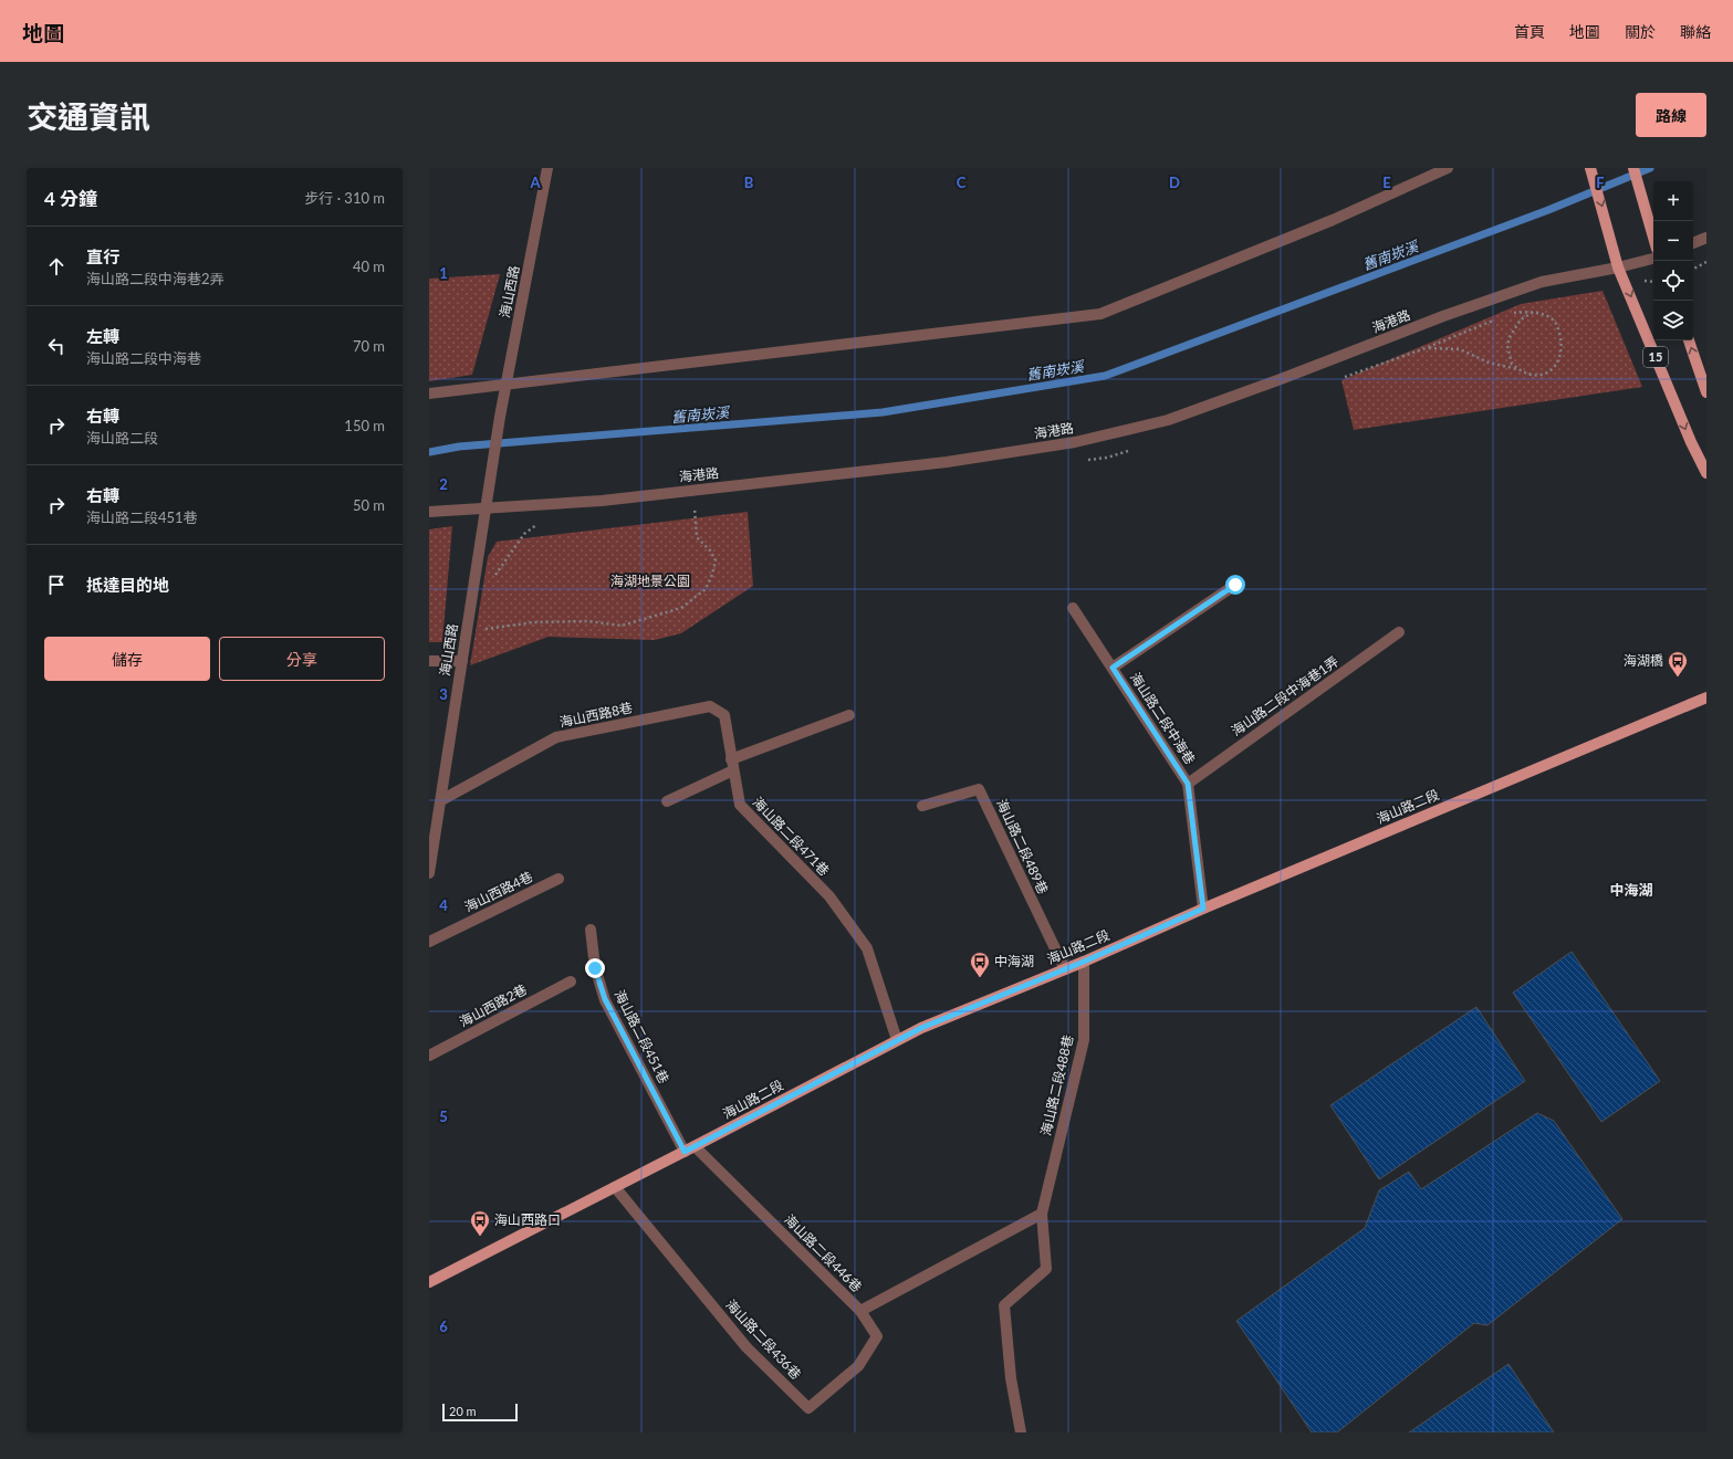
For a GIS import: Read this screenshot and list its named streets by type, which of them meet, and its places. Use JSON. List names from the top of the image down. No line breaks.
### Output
{"streets":{"main road":["15","海山路二段"],"street":["海山西路","海港路","海山路二段中海巷1弄","海山西路8巷","海山路二段中海巷","海山路二段471巷","海山路二段489巷","海山西路4巷","海山西路2巷","海山路二段451巷","海山路二段488巷","海山路二段446巷","海山路二段436巷"]},"crossings":[["海山西路","海港路"],["海山西路","海山西路8巷"],["海港路","15"],["海山路二段中海巷1弄","海山路二段中海巷"],["海山西路8巷","海山路二段471巷"],["海山路二段中海巷","海山路二段"],["海山路二段","海山路二段471巷"],["海山路二段","海山路二段489巷"],["海山路二段","海山路二段451巷"],["海山路二段","海山路二段488巷"],["海山路二段","海山路二段446巷"],["海山路二段","海山路二段436巷"],["海山路二段451巷","海山路二段446巷"],["海山路二段488巷","海山路二段446巷"],["海山路二段446巷","海山路二段436巷"]],"districts":["中海湖"],"water":["舊南崁溪"],"parks":["海湖地景公園"],"places":{"bus stop":["海湖橋","中海湖","海山西路口"]},"scale_bar":"20 m","page":{"header":"地圖","nav":["首頁","地圖","關於","聯絡"],"title":"交通資訊","buttons":["路線",["儲存","分享"]],"heading":["4 分鐘","步行 · 310 m"],"map_buttons":["+","−"],"list":[["直行","海山路二段中海巷2弄","40 m"],["左轉","海山路二段中海巷","70 m"],["右轉","海山路二段","150 m"],["右轉","海山路二段451巷","50 m"],"抵達目的地"],"scale":"20 m"},"grid":{"columns":["A","B","C","D","E","F"],"rows":["1","2","3","4","5","6"]}}
